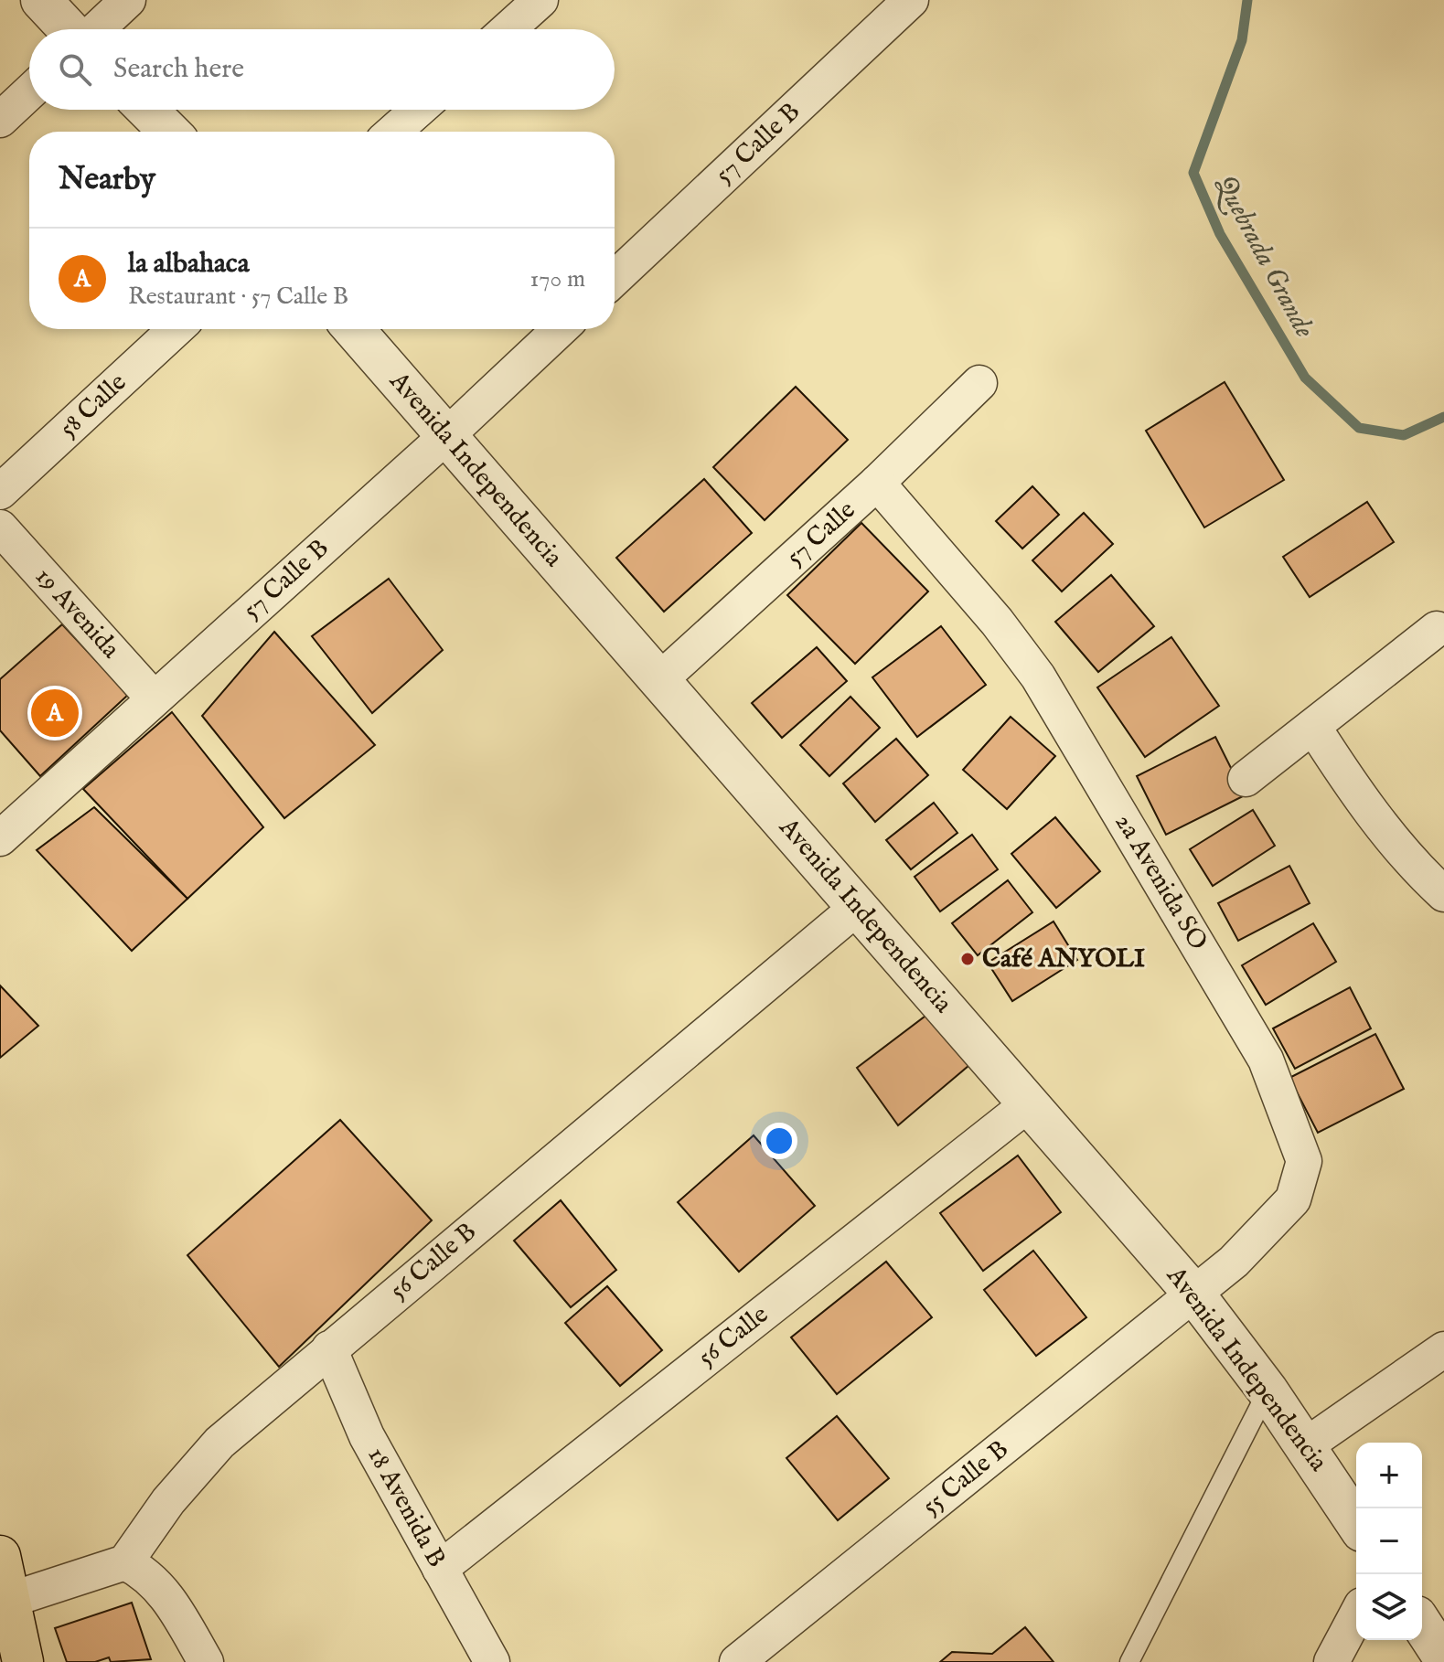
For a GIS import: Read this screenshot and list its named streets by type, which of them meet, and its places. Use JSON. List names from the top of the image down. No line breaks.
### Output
{"streets":{"street":["57 Calle B","58 Calle","Avenida Independencia","57 Calle","19 Avenida","2a Avenida SO","56 Calle B","56 Calle","55 Calle B","18 Avenida B"]},"crossings":[["57 Calle B","Avenida Independencia"],["57 Calle B","19 Avenida"],["Avenida Independencia","57 Calle"],["Avenida Independencia","2a Avenida SO"],["Avenida Independencia","56 Calle B"],["Avenida Independencia","56 Calle"],["Avenida Independencia","55 Calle B"],["57 Calle","2a Avenida SO"],["2a Avenida SO","55 Calle B"],["56 Calle B","18 Avenida B"],["56 Calle","18 Avenida B"]],"water":["Quebrada Grande"],"places":["Café ANYOLI"],"page":{"search":"Search here","heading":"Nearby","list":[{"mark":"A","name":"la albahaca","note":"Restaurant · 57 Calle B","value":"170 m"}],"pins":"A","map_buttons":["+","−"]}}
